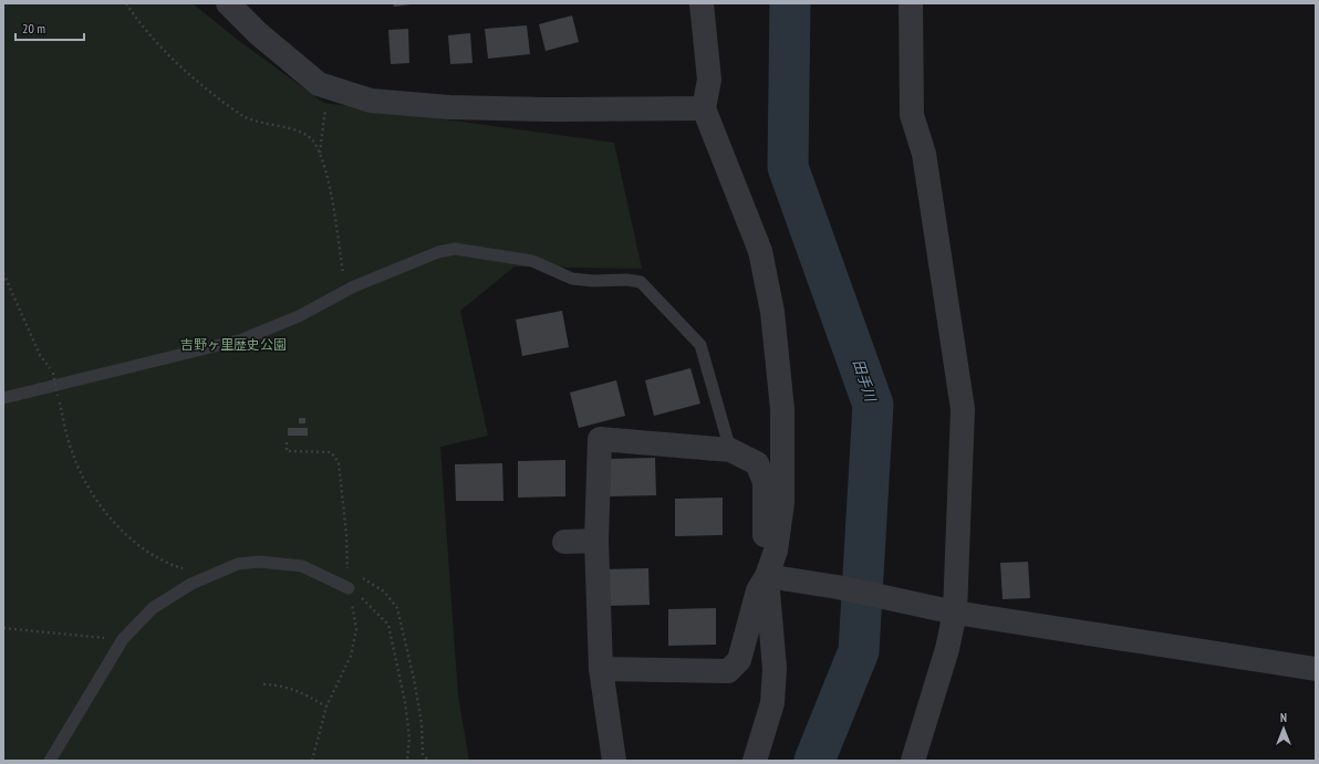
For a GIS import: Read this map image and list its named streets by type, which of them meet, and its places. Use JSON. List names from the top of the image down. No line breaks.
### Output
{"water":["田手川"],"parks":["吉野ヶ里歴史公園"],"scale_bar":"20 m","north":"top"}
